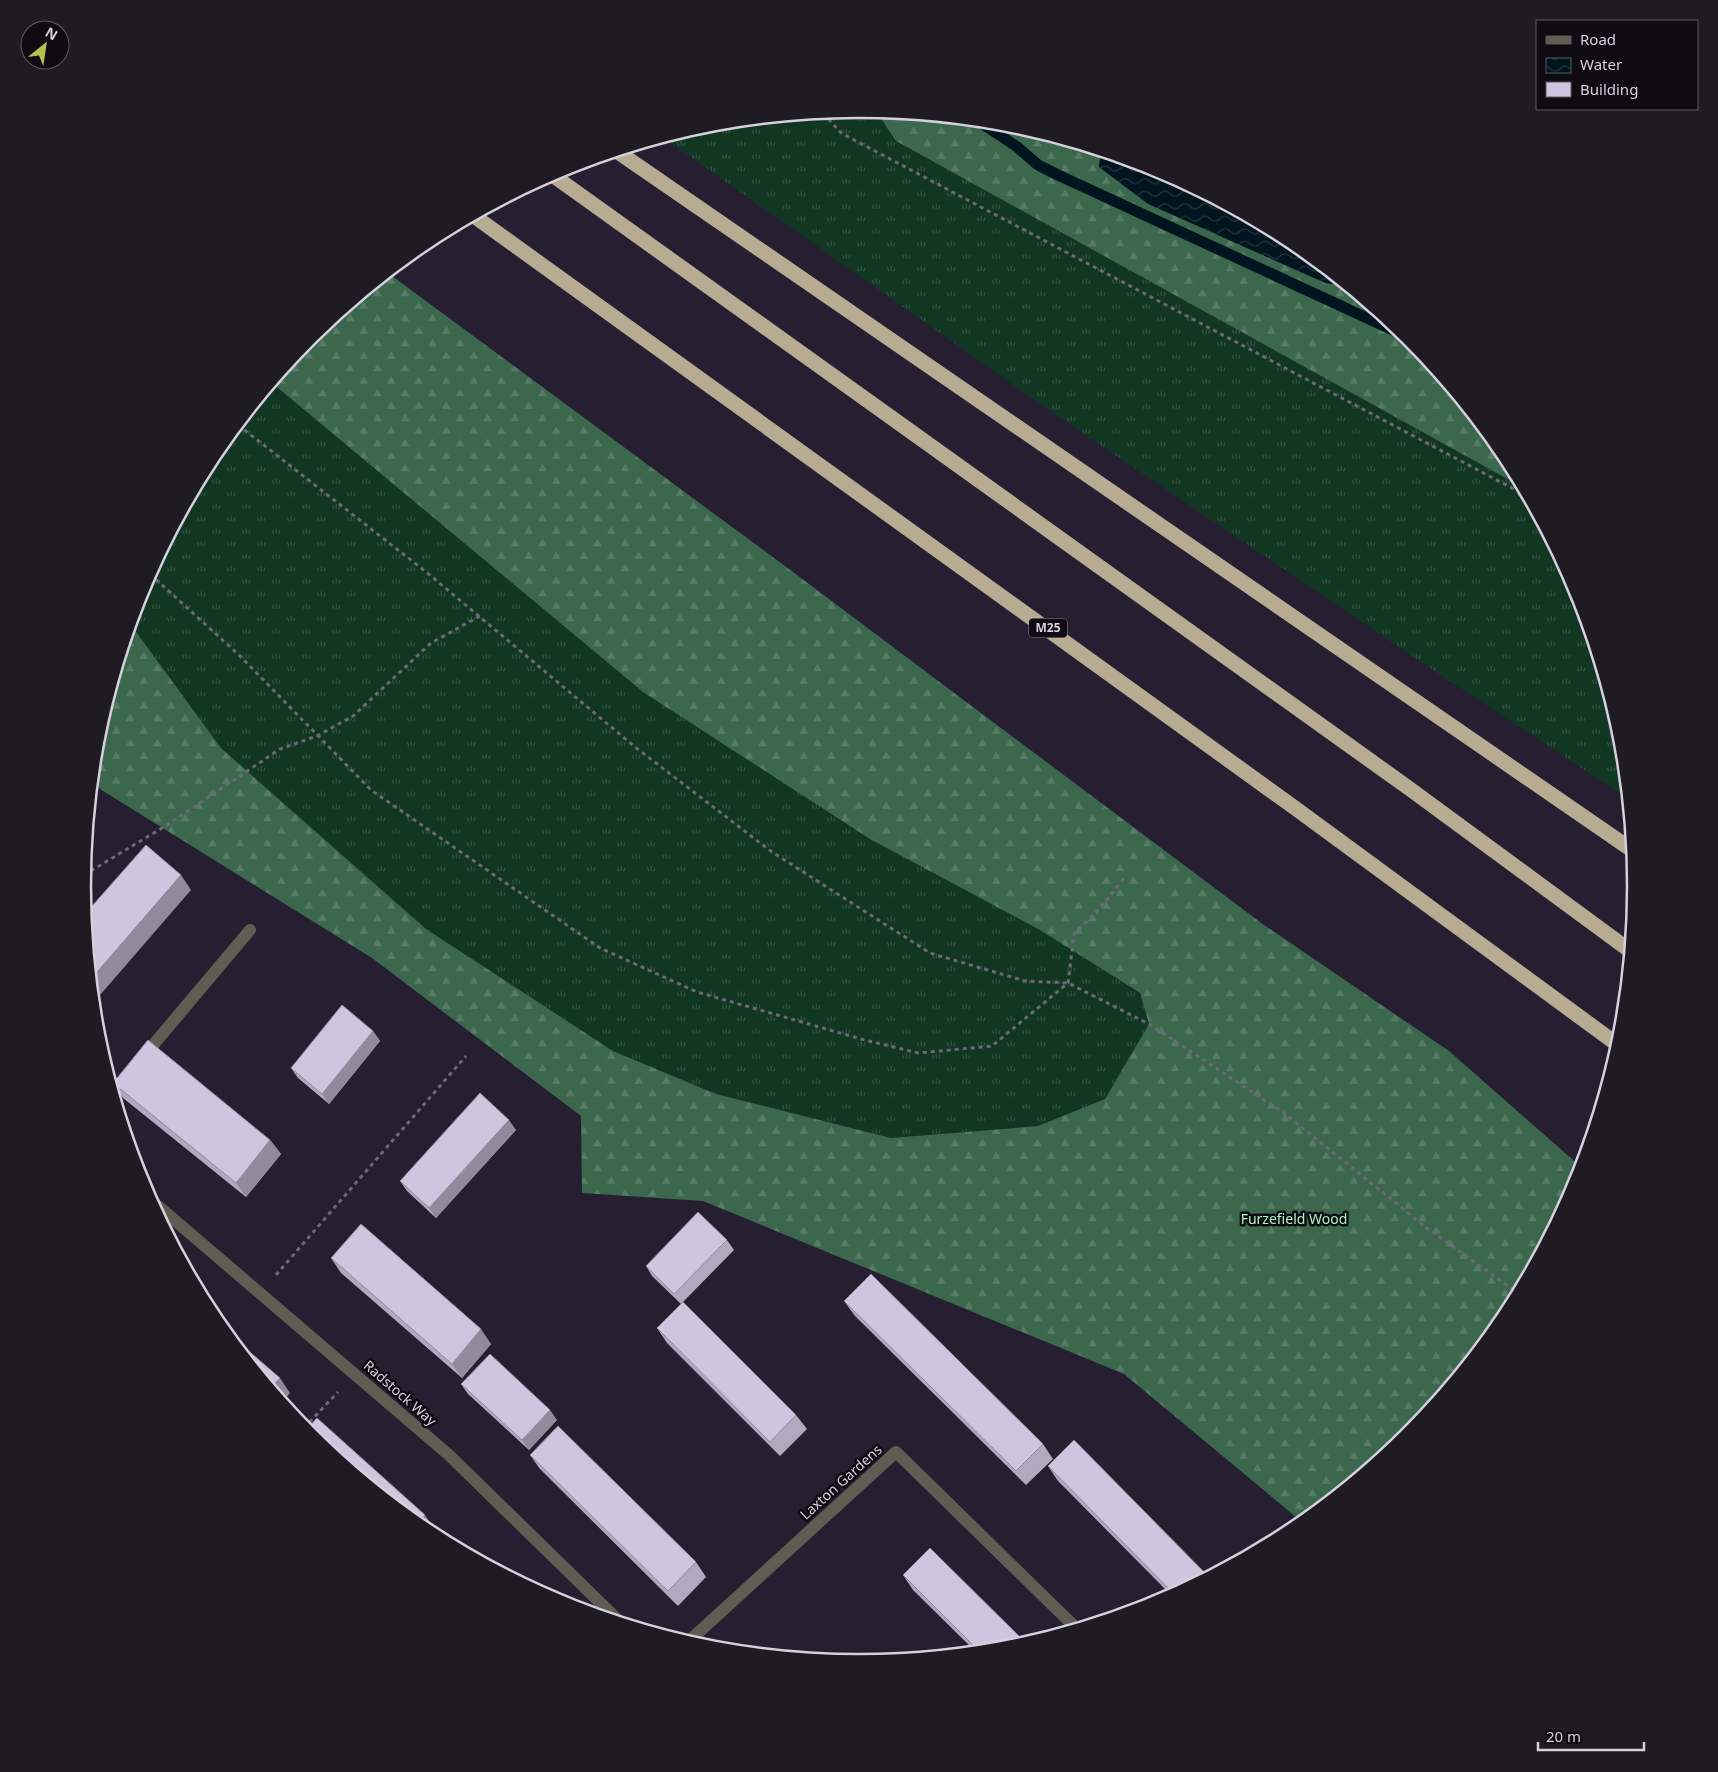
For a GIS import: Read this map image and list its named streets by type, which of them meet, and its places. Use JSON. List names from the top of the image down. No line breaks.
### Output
{"streets":{"highway":["M25"],"street":["Radstock Way","Laxton Gardens"]},"parks":["Furzefield Wood"],"legend":["Road","Water","Building"],"scale_bar":"20 m","north":"top right"}
